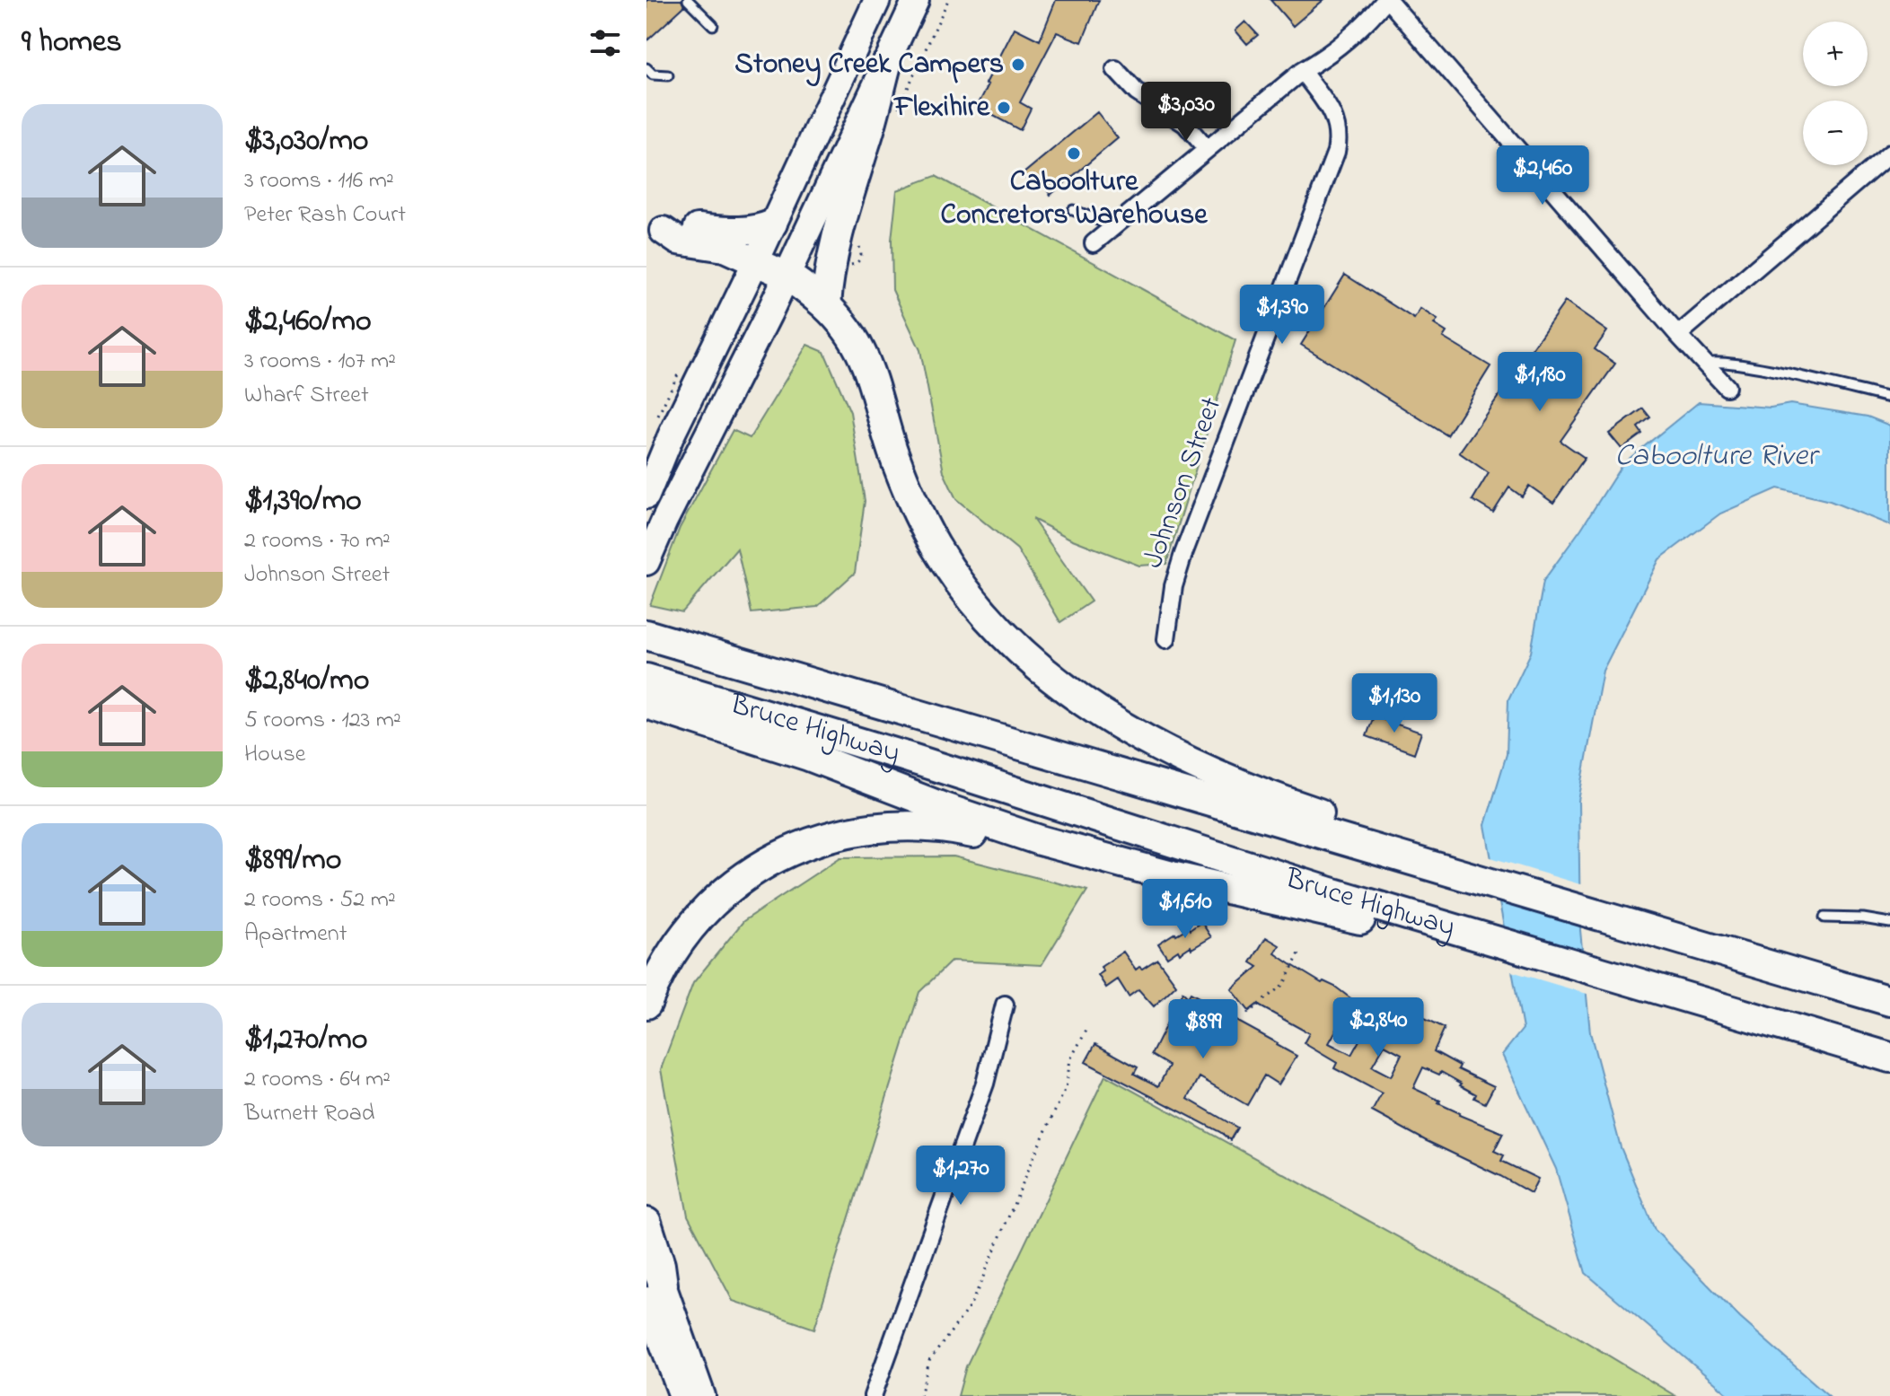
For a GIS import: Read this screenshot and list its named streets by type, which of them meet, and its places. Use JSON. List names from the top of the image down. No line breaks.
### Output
{"streets":{"highway":["Bruce Highway"],"street":["Johnson Street"]},"water":["Caboolture River"],"places":["Stoney Creek Campers","Flexihire","Caboolture Concretors Warehouse"],"page":{"heading":"9 homes","map_buttons":["+","−"],"price":["$3,030","$2,460","$1,390","$1,180","$1,130","$1,610","$2,840","$899","$1,270"],"list":[{"name":"$3,030/mo","note":"3 rooms · 116 m² · Peter Rash Court"},{"name":"$2,460/mo","note":"3 rooms · 107 m² · Wharf Street"},{"name":"$1,390/mo","note":"2 rooms · 70 m² · Johnson Street"},{"name":"$2,840/mo","note":"5 rooms · 123 m² · House"},{"name":"$899/mo","note":"2 rooms · 52 m² · Apartment"},{"name":"$1,270/mo","note":"2 rooms · 64 m² · Burnett Road"}]}}
